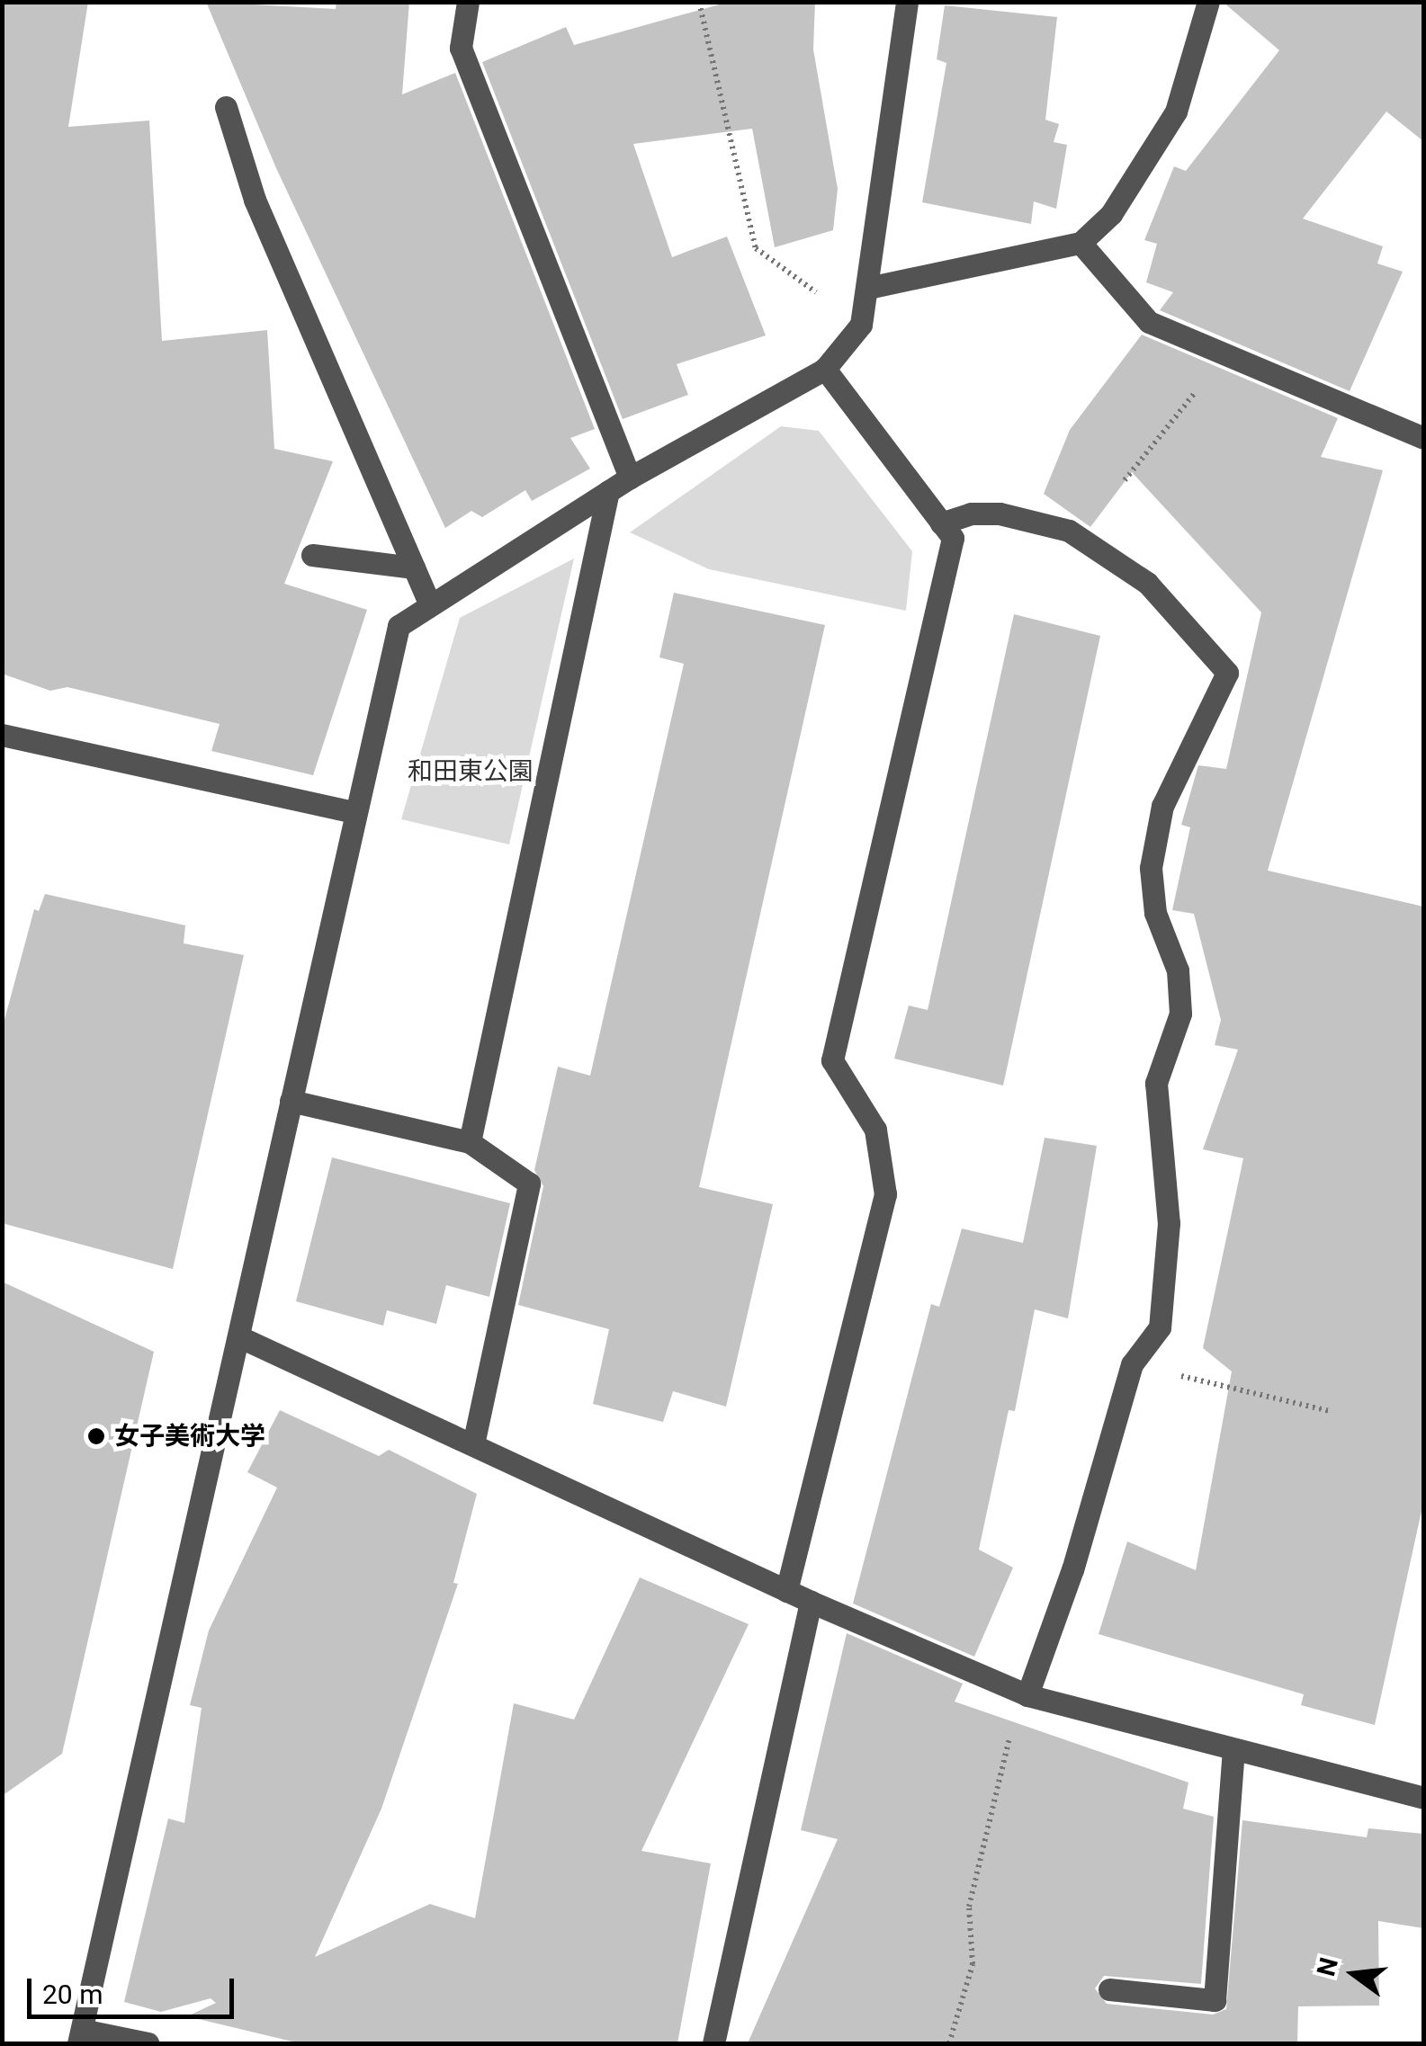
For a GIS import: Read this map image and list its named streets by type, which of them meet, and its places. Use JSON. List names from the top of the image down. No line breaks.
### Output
{"parks":["和田東公園"],"places":["女子美術大学"],"scale_bar":"20 m","north":"left"}
